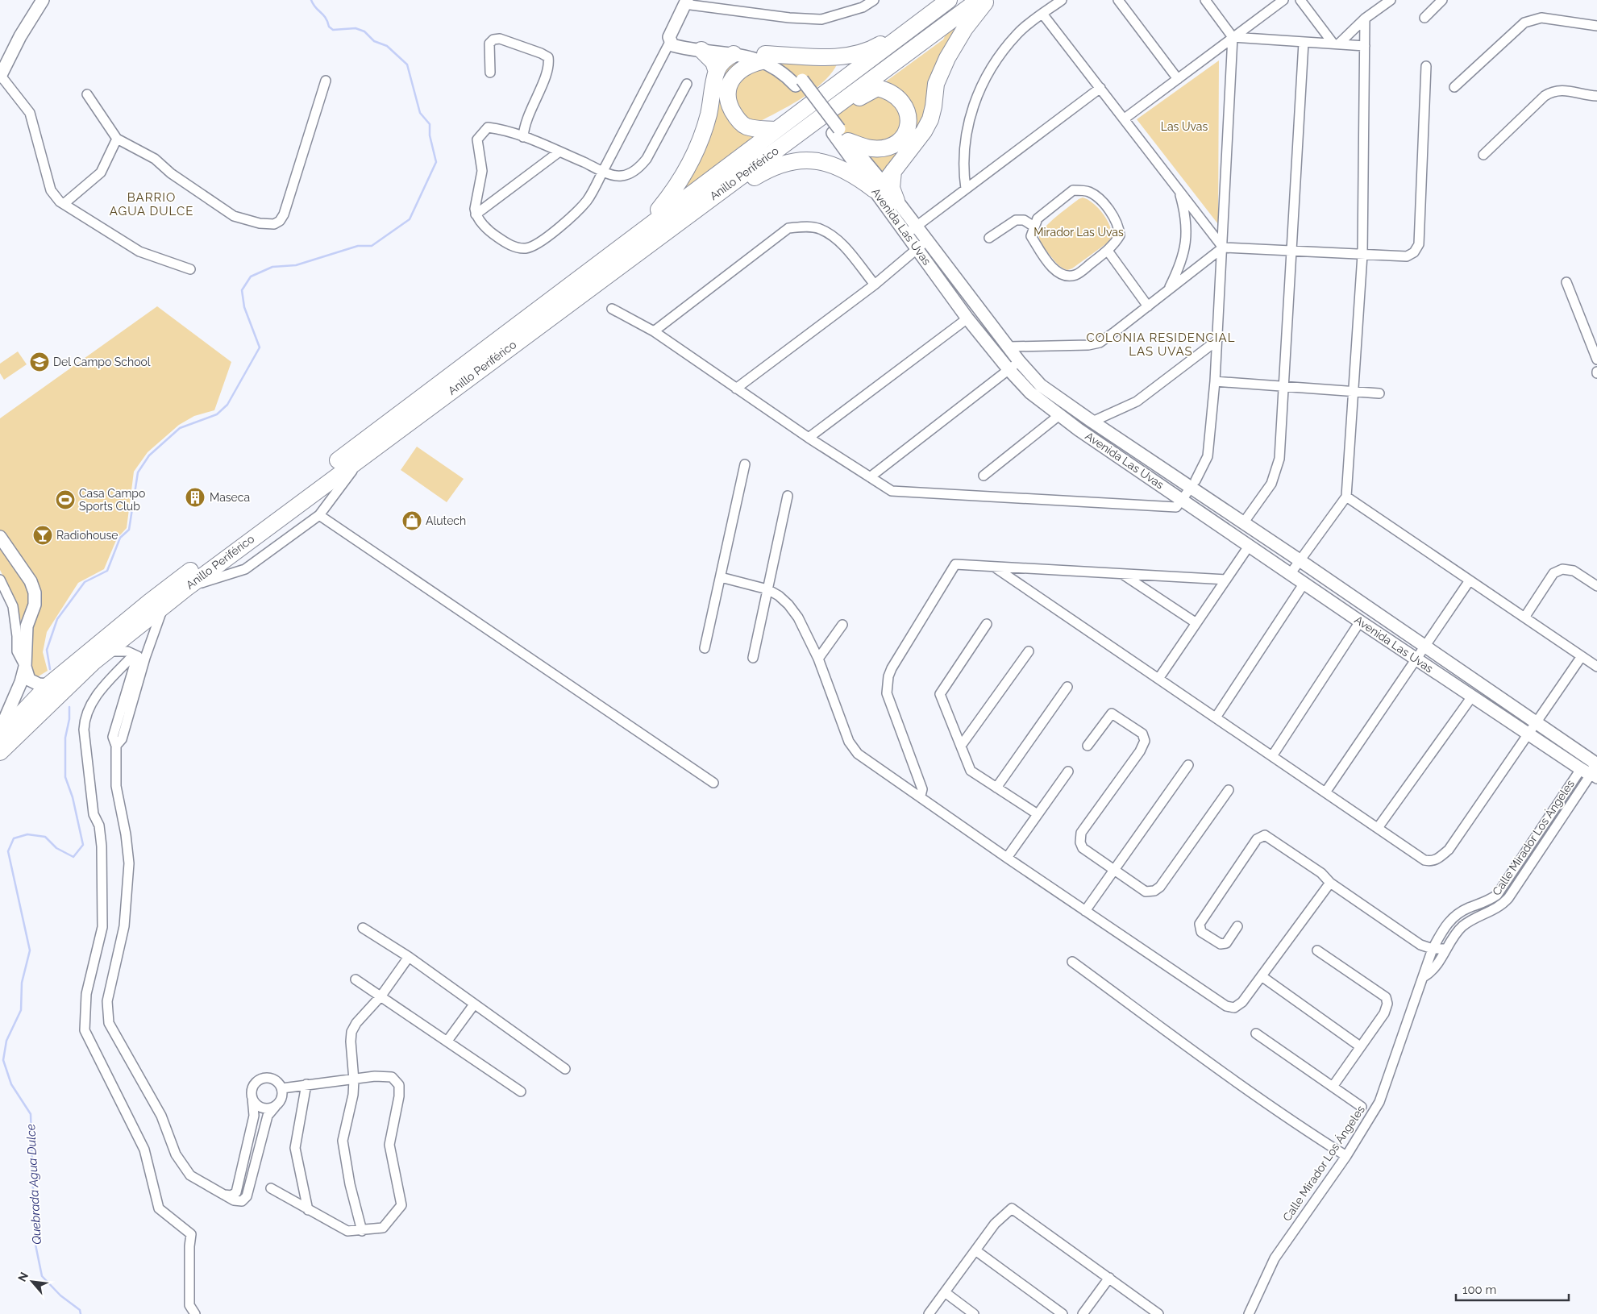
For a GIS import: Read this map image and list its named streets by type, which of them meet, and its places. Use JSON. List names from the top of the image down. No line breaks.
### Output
{"streets":{"highway":["Anillo Periférico"],"street":["Avenida Las Uvas","Calle Mirador Los Ángeles"]},"crossings":[["Avenida Las Uvas","Calle Mirador Los Ángeles"]],"districts":["BARRIO AGUA DULCE","COLONIA RESIDENCIAL LAS UVAS"],"water":["Quebrada Agua Dulce"],"parks":["Las Uvas","Mirador Las Uvas"],"places":{"school or university":["Del Campo School"],"building":["Maseca"],"sports":["Casa Campo Sports Club"],"shop":["Alutech"],"bar":["Radiohouse"]},"scale_bar":"100 m","north":"top left"}
